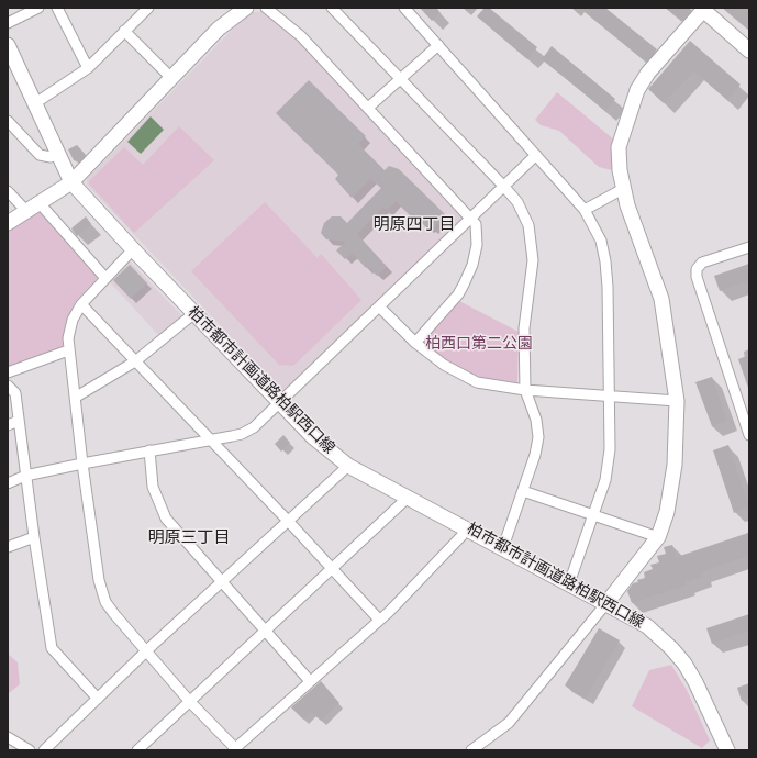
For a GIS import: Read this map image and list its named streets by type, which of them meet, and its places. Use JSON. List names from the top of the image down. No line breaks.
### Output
{"streets":{"street":["柏市都市計画道路柏駅西口線"]},"districts":["明原四丁目","明原三丁目"],"parks":["柏西口第二公園"]}
